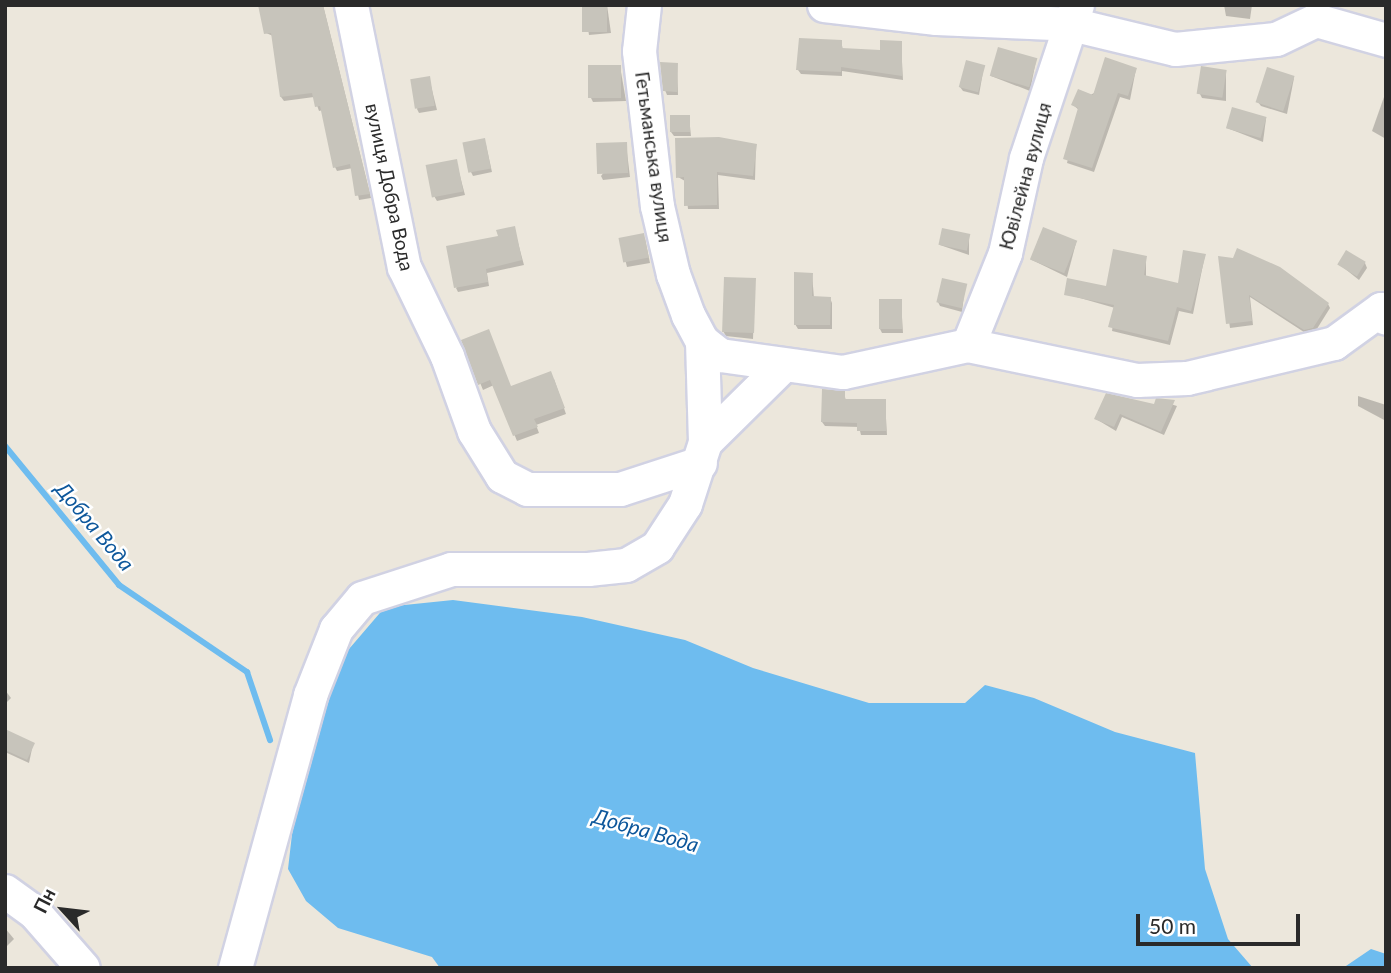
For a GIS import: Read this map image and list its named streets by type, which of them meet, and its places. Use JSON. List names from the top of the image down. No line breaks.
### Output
{"streets":{"street":["Гетьманська вулиця","Ювілейна вулиця","вулиця Добра Вода"]},"water":["Добра Вода"],"scale_bar":"50 m","north":"top left"}
